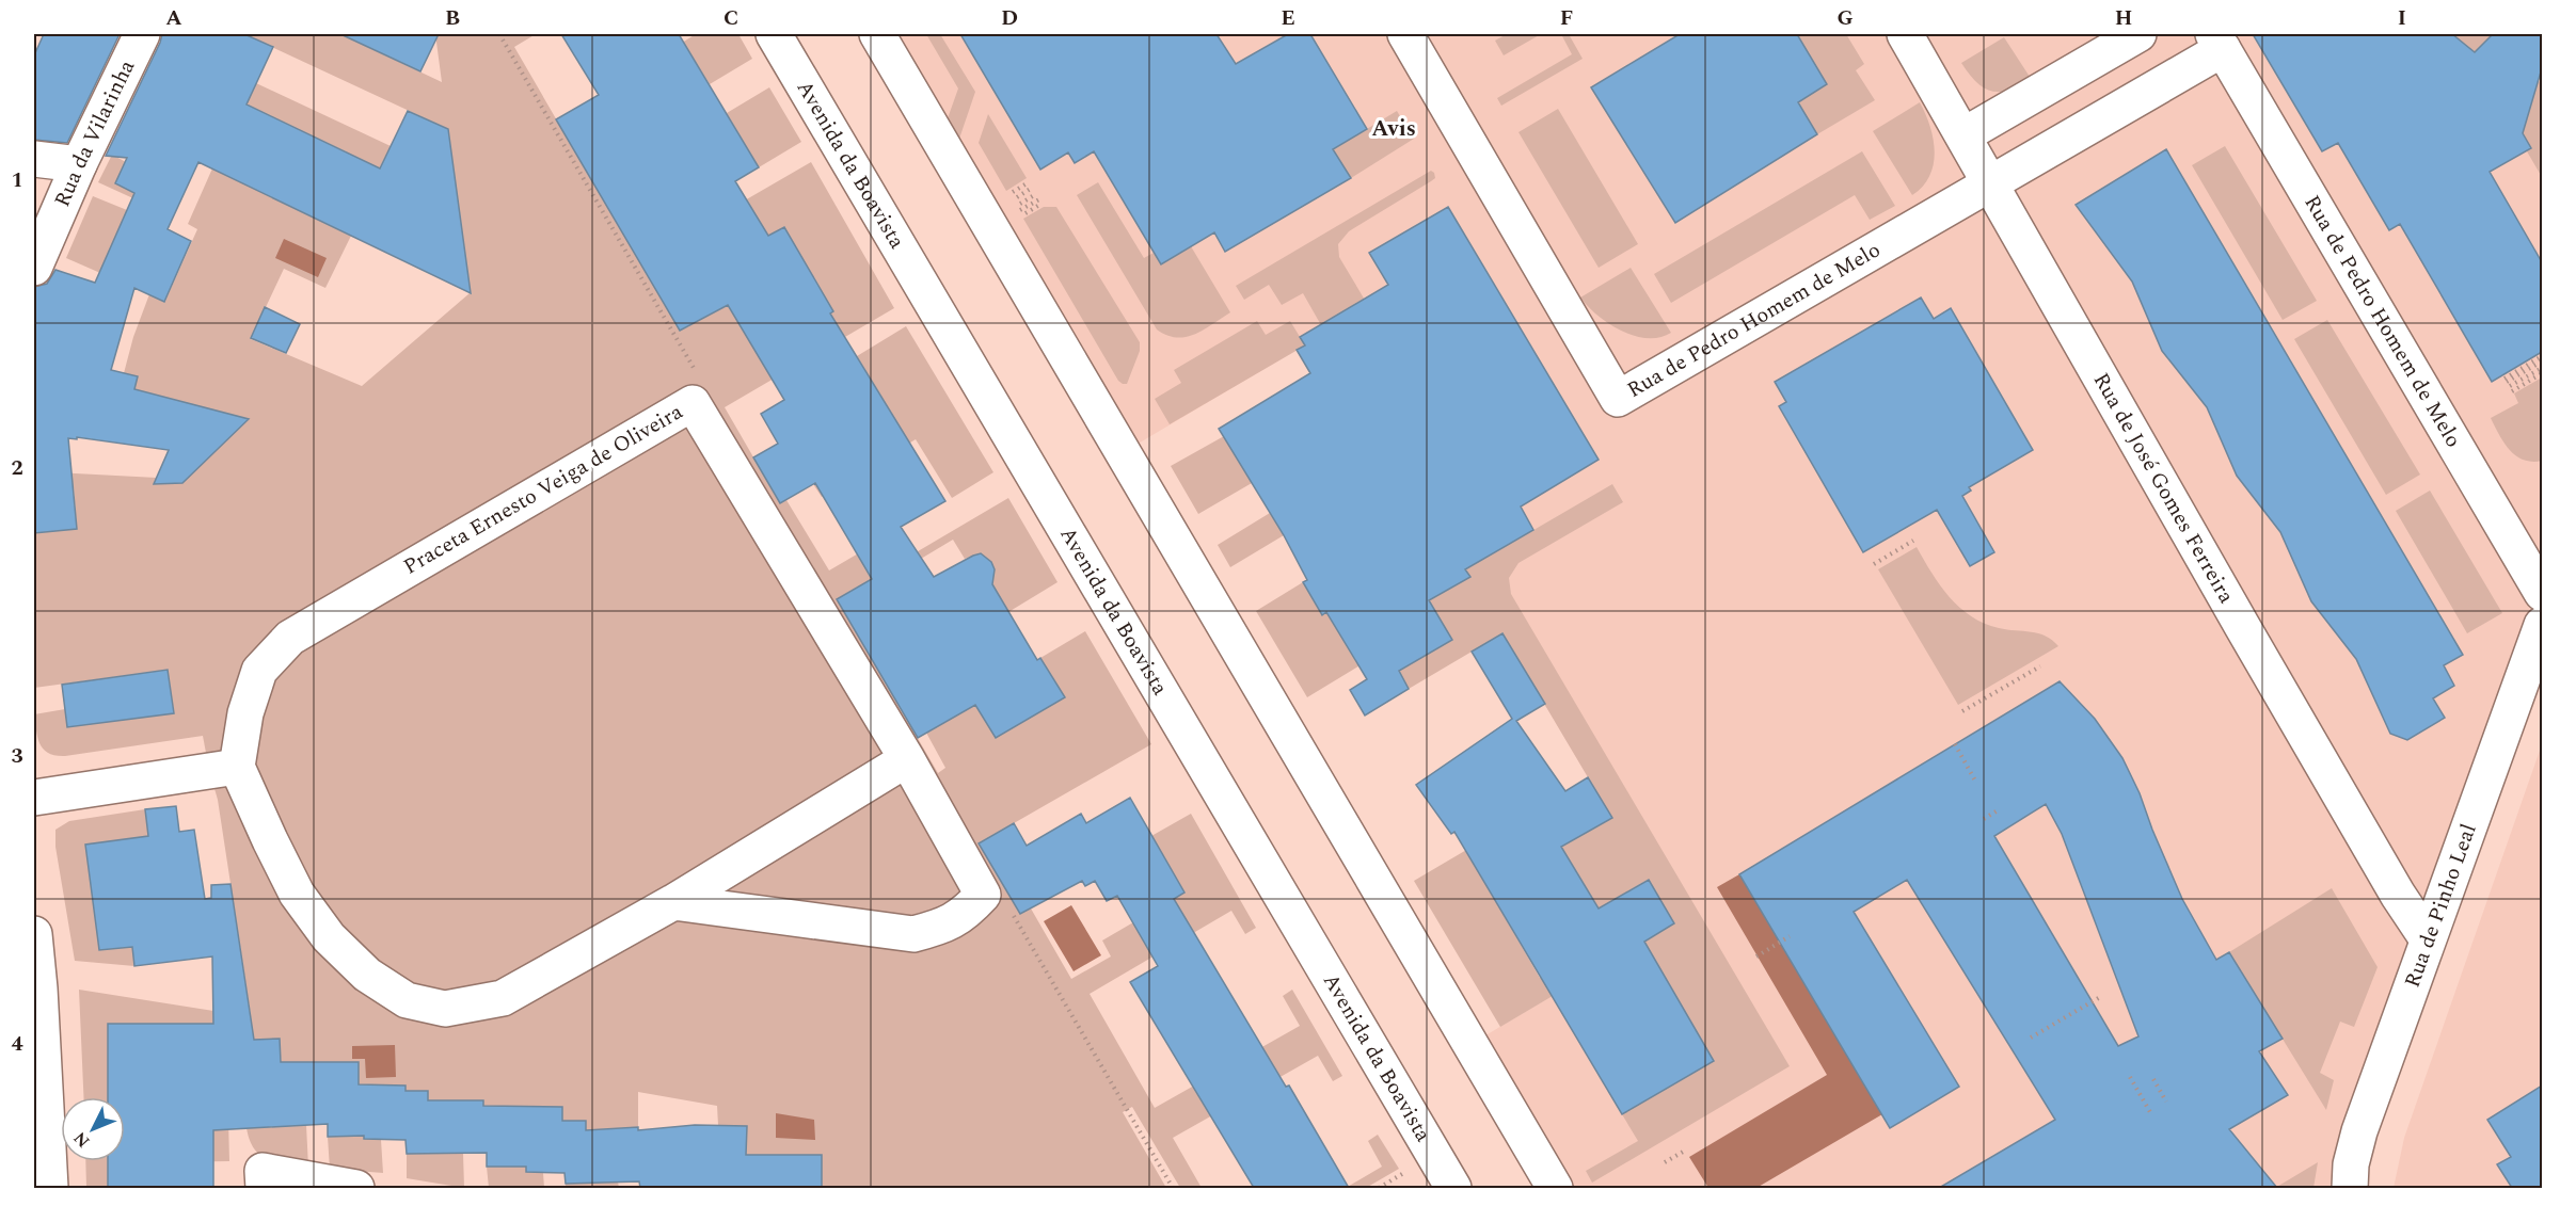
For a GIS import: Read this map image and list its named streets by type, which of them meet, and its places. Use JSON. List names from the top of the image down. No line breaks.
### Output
{"streets":{"street":["Rua da Vilarinha","Avenida da Boavista","Rua de Pedro Homem de Melo","Rua de José Gomes Ferreira","Praceta Ernesto Veiga de Oliveira","Rua de Pinho Leal"]},"crossings":[["Rua de Pedro Homem de Melo","Rua de José Gomes Ferreira"],["Rua de José Gomes Ferreira","Rua de Pinho Leal"]],"districts":["Avis"],"north":"bottom left","grid":{"columns":["A","B","C","D","E","F","G","H","I"],"rows":["1","2","3","4"]}}
